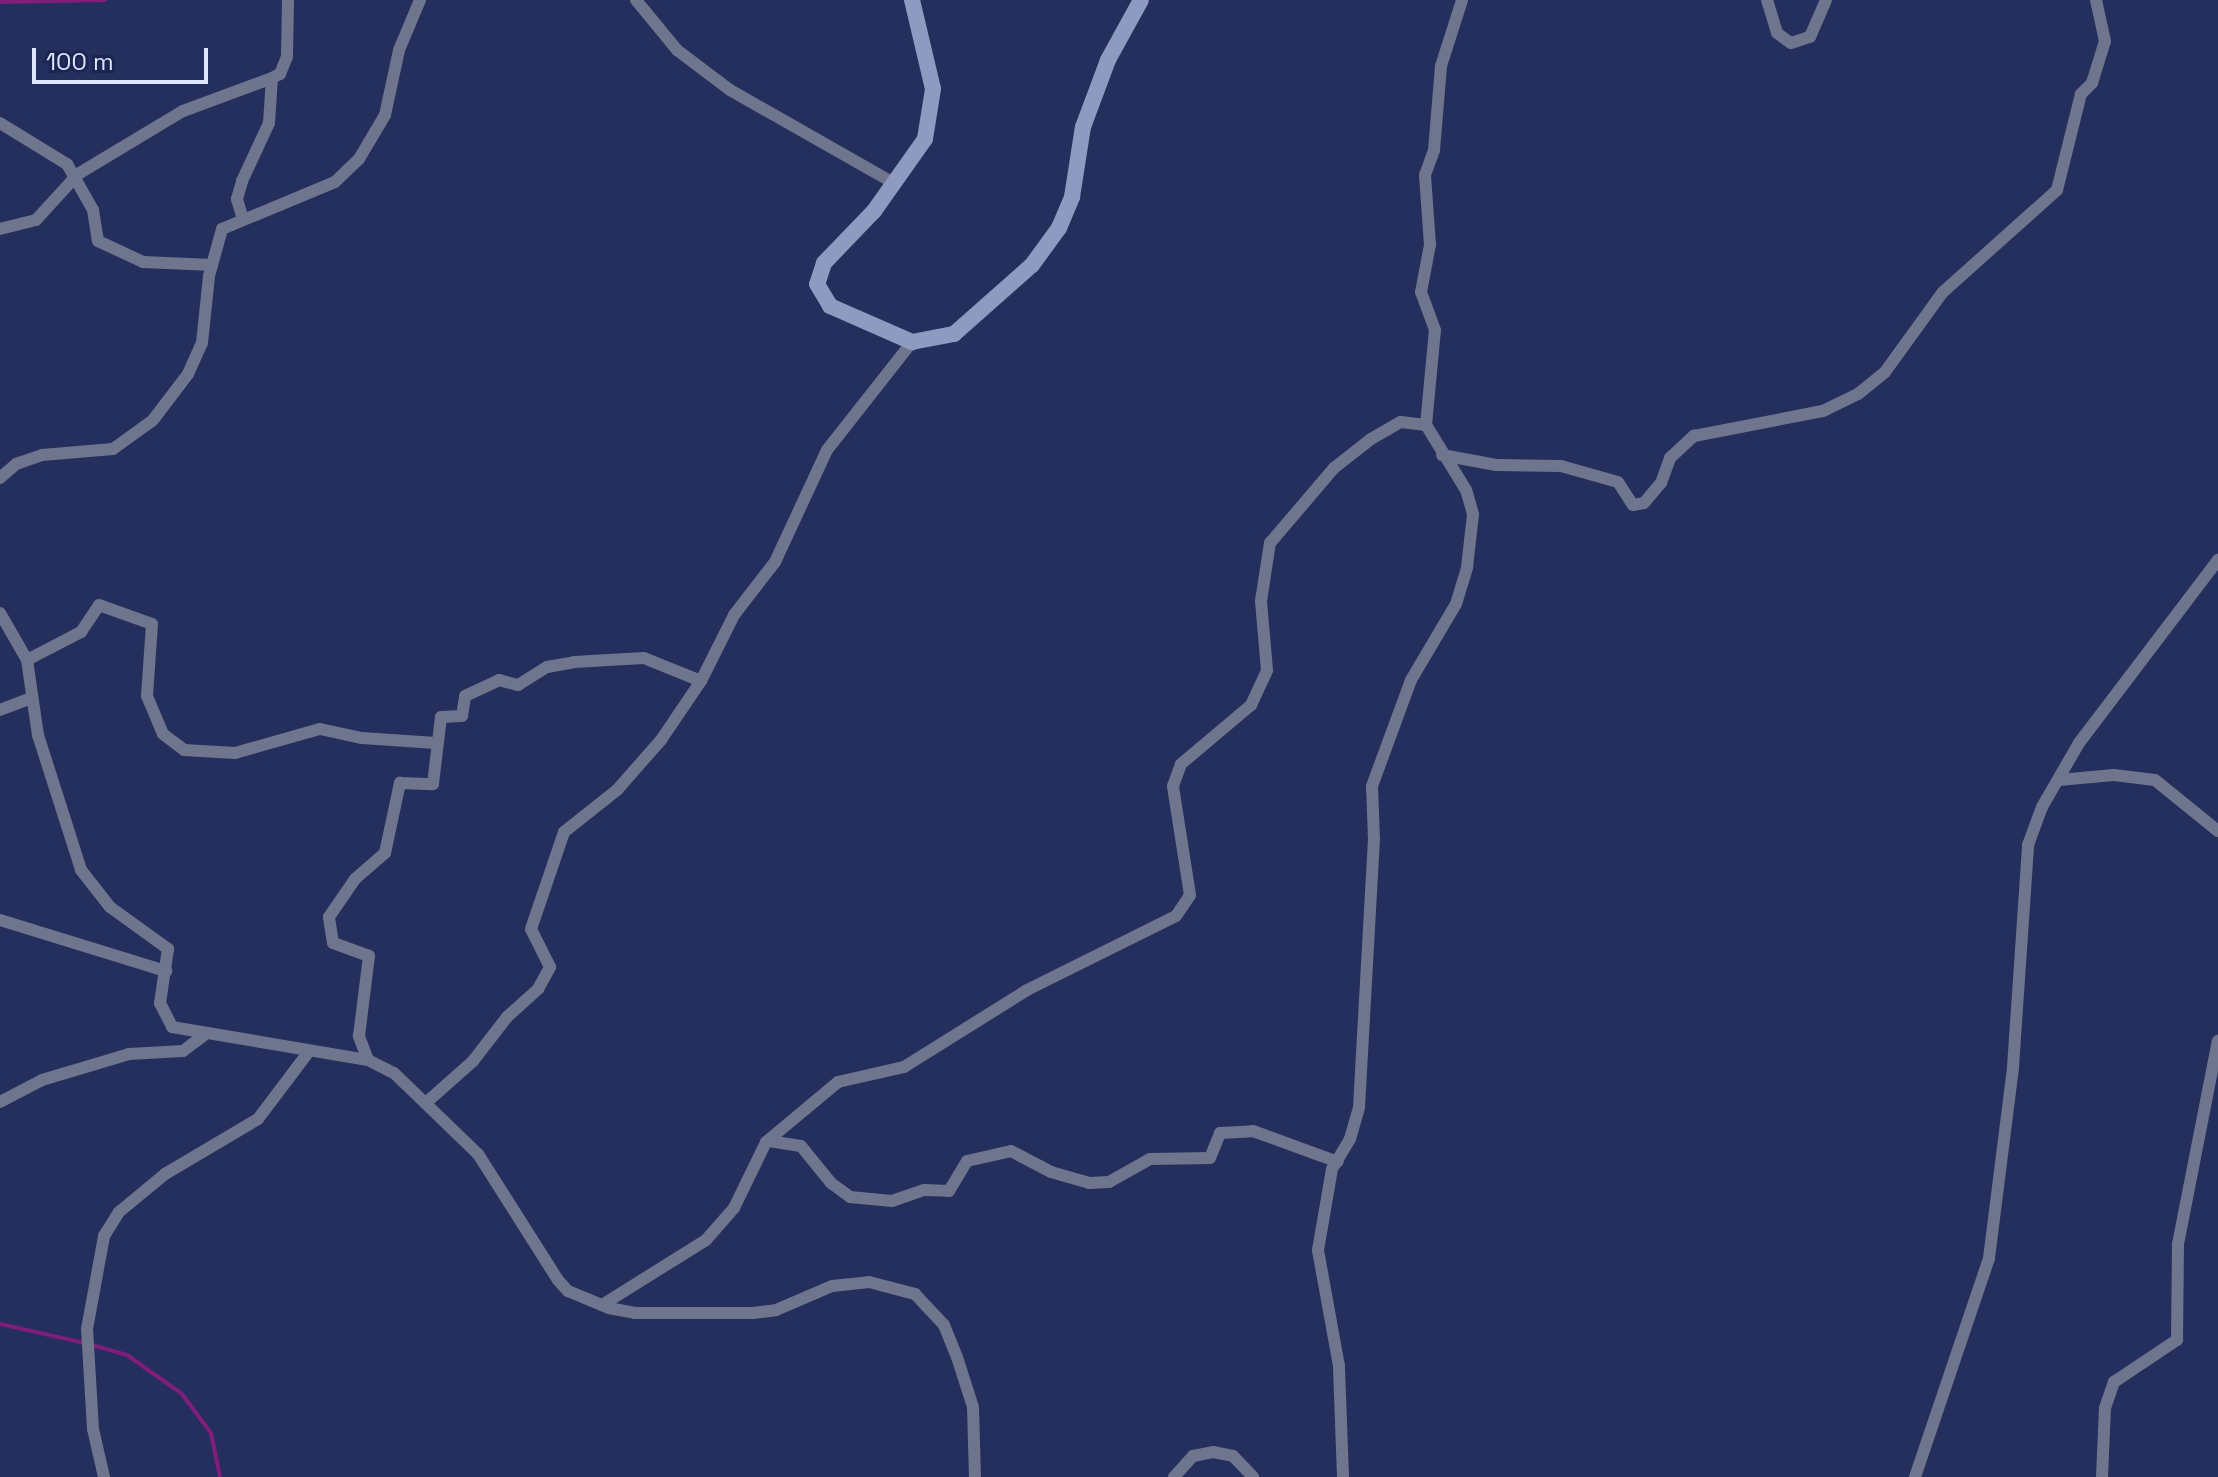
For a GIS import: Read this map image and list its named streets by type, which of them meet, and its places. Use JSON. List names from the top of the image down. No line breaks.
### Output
{"scale_bar":"100 m"}
